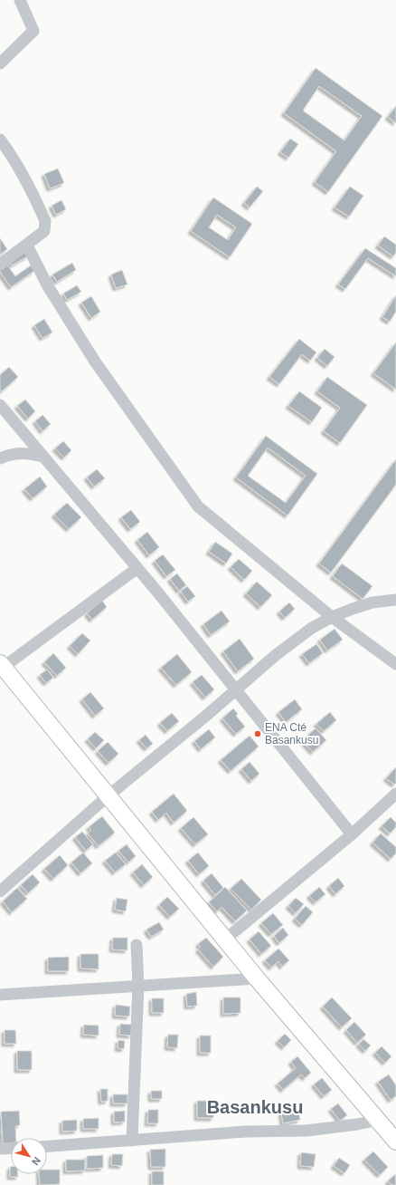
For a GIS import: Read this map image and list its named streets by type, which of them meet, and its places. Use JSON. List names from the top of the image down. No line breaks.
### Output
{"districts":["Basankusu"],"places":["ENA Cté Basankusu"],"north":"bottom right"}
